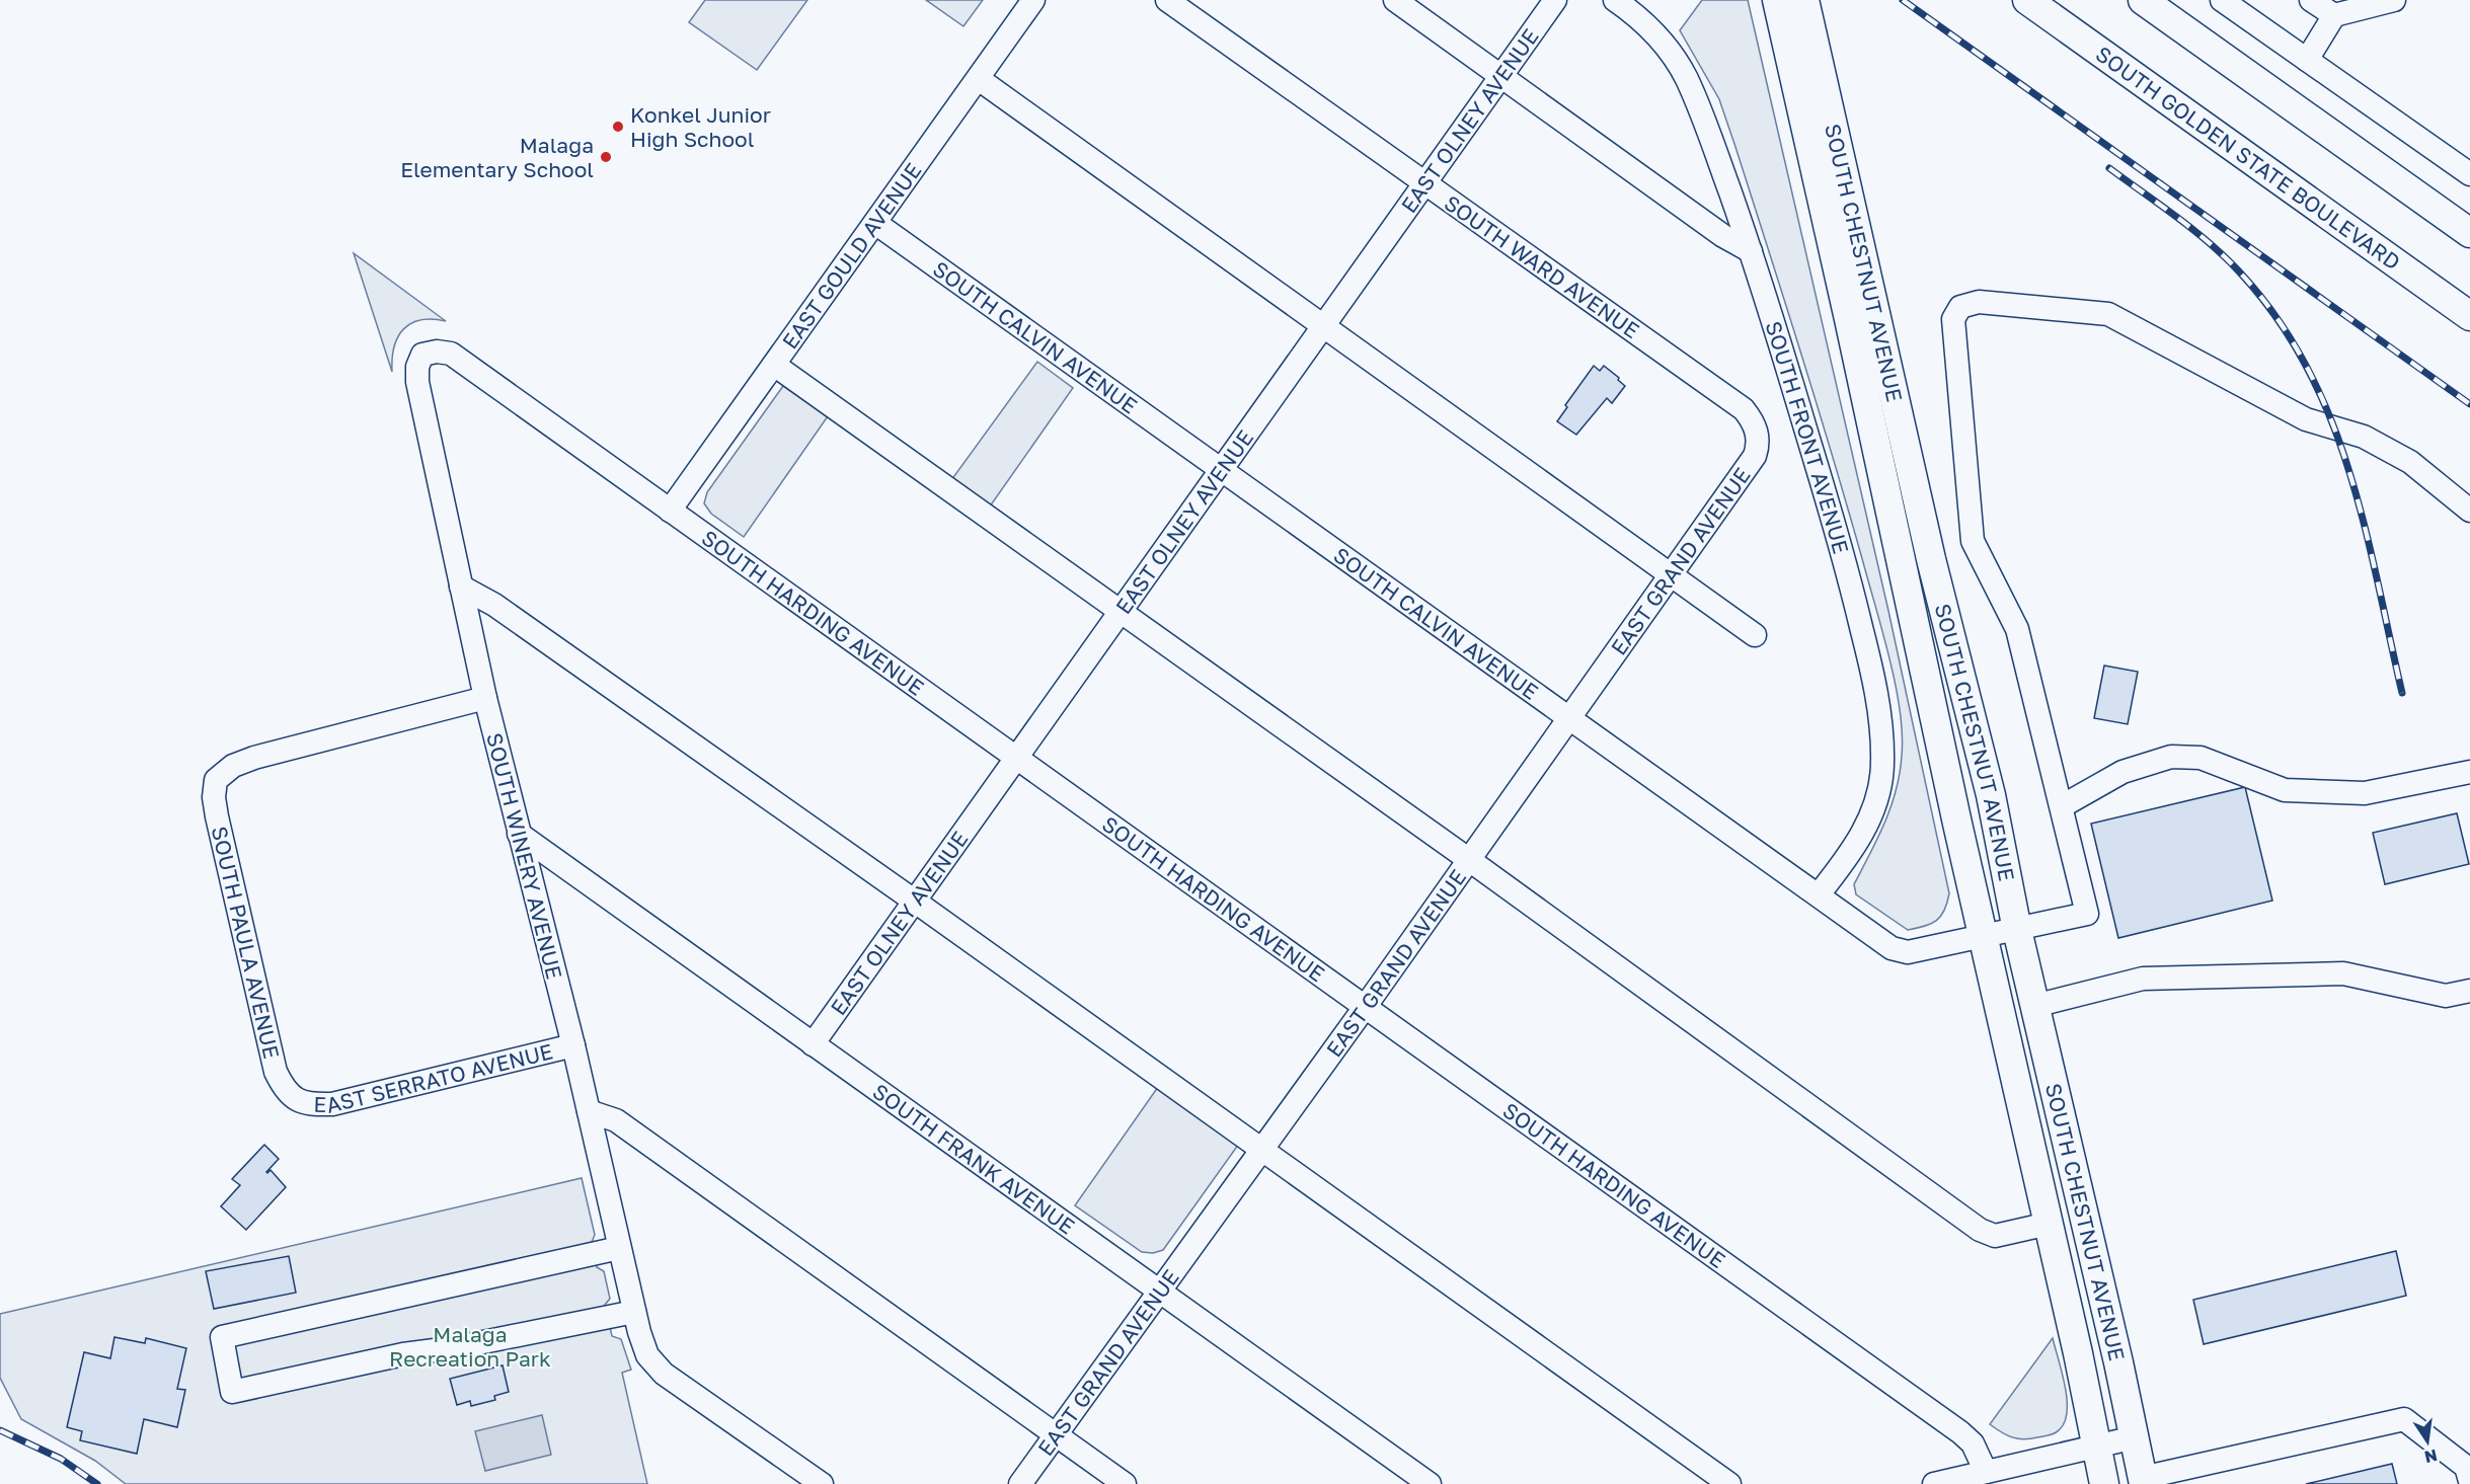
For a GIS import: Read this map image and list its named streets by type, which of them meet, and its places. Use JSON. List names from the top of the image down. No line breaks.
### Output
{"streets":{"main road":["SOUTH GOLDEN STATE BOULEVARD","SOUTH CHESTNUT AVENUE"],"street":["EAST OLNEY AVENUE","EAST GOULD AVENUE","SOUTH WARD AVENUE","SOUTH CALVIN AVENUE","SOUTH FRONT AVENUE","EAST GRAND AVENUE","SOUTH HARDING AVENUE","SOUTH WINERY AVENUE","SOUTH PAULA AVENUE","EAST SERRATO AVENUE","SOUTH FRANK AVENUE"]},"crossings":[["EAST OLNEY AVENUE","SOUTH WARD AVENUE"],["EAST OLNEY AVENUE","SOUTH CALVIN AVENUE"],["EAST OLNEY AVENUE","SOUTH HARDING AVENUE"],["EAST OLNEY AVENUE","SOUTH FRANK AVENUE"],["EAST GOULD AVENUE","SOUTH CALVIN AVENUE"],["EAST GOULD AVENUE","SOUTH HARDING AVENUE"],["SOUTH CHESTNUT AVENUE","SOUTH CALVIN AVENUE"],["SOUTH WARD AVENUE","EAST GRAND AVENUE"],["SOUTH CALVIN AVENUE","SOUTH FRONT AVENUE"],["SOUTH CALVIN AVENUE","EAST GRAND AVENUE"],["EAST GRAND AVENUE","SOUTH HARDING AVENUE"],["EAST GRAND AVENUE","SOUTH FRANK AVENUE"],["SOUTH HARDING AVENUE","SOUTH WINERY AVENUE"],["SOUTH WINERY AVENUE","SOUTH PAULA AVENUE"],["SOUTH WINERY AVENUE","EAST SERRATO AVENUE"],["SOUTH WINERY AVENUE","SOUTH FRANK AVENUE"],["SOUTH PAULA AVENUE","EAST SERRATO AVENUE"]],"parks":["Malaga Recreation Park"],"places":["Konkel Junior High School","Malaga Elementary School"],"north":"bottom"}
